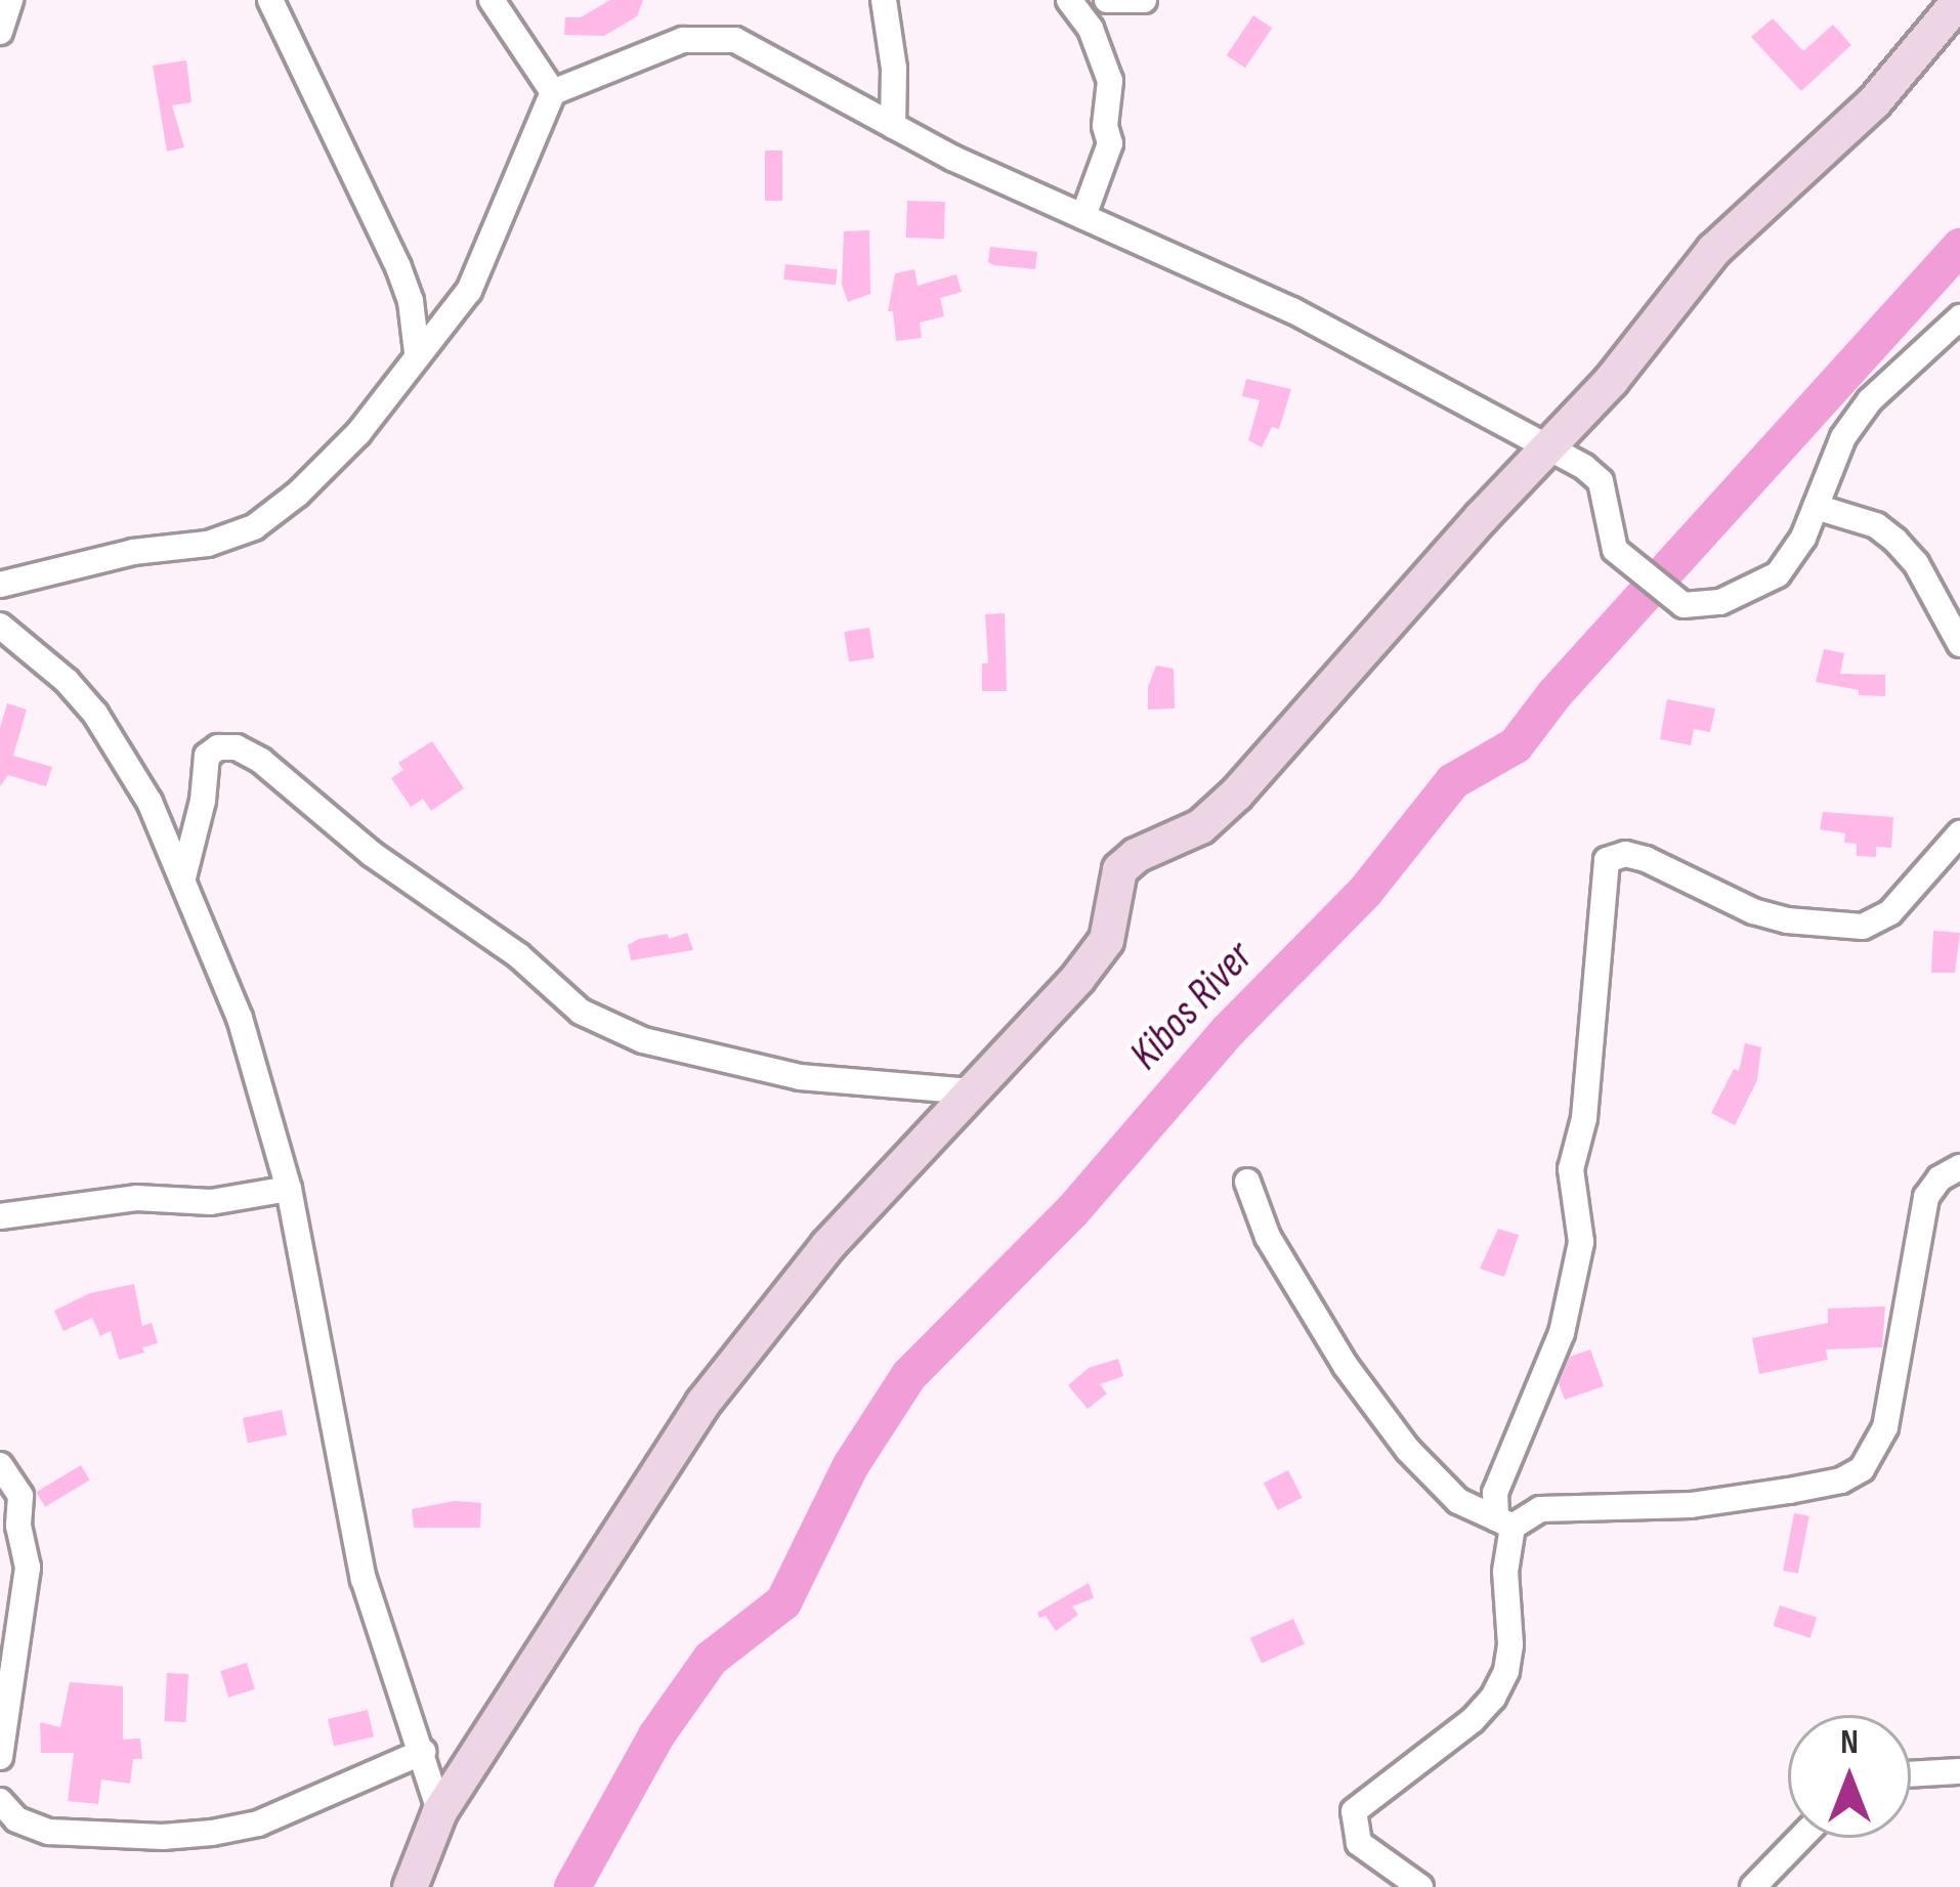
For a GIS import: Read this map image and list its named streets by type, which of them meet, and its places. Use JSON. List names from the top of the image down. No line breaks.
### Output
{"water":["Kibos River"],"north":"top"}
